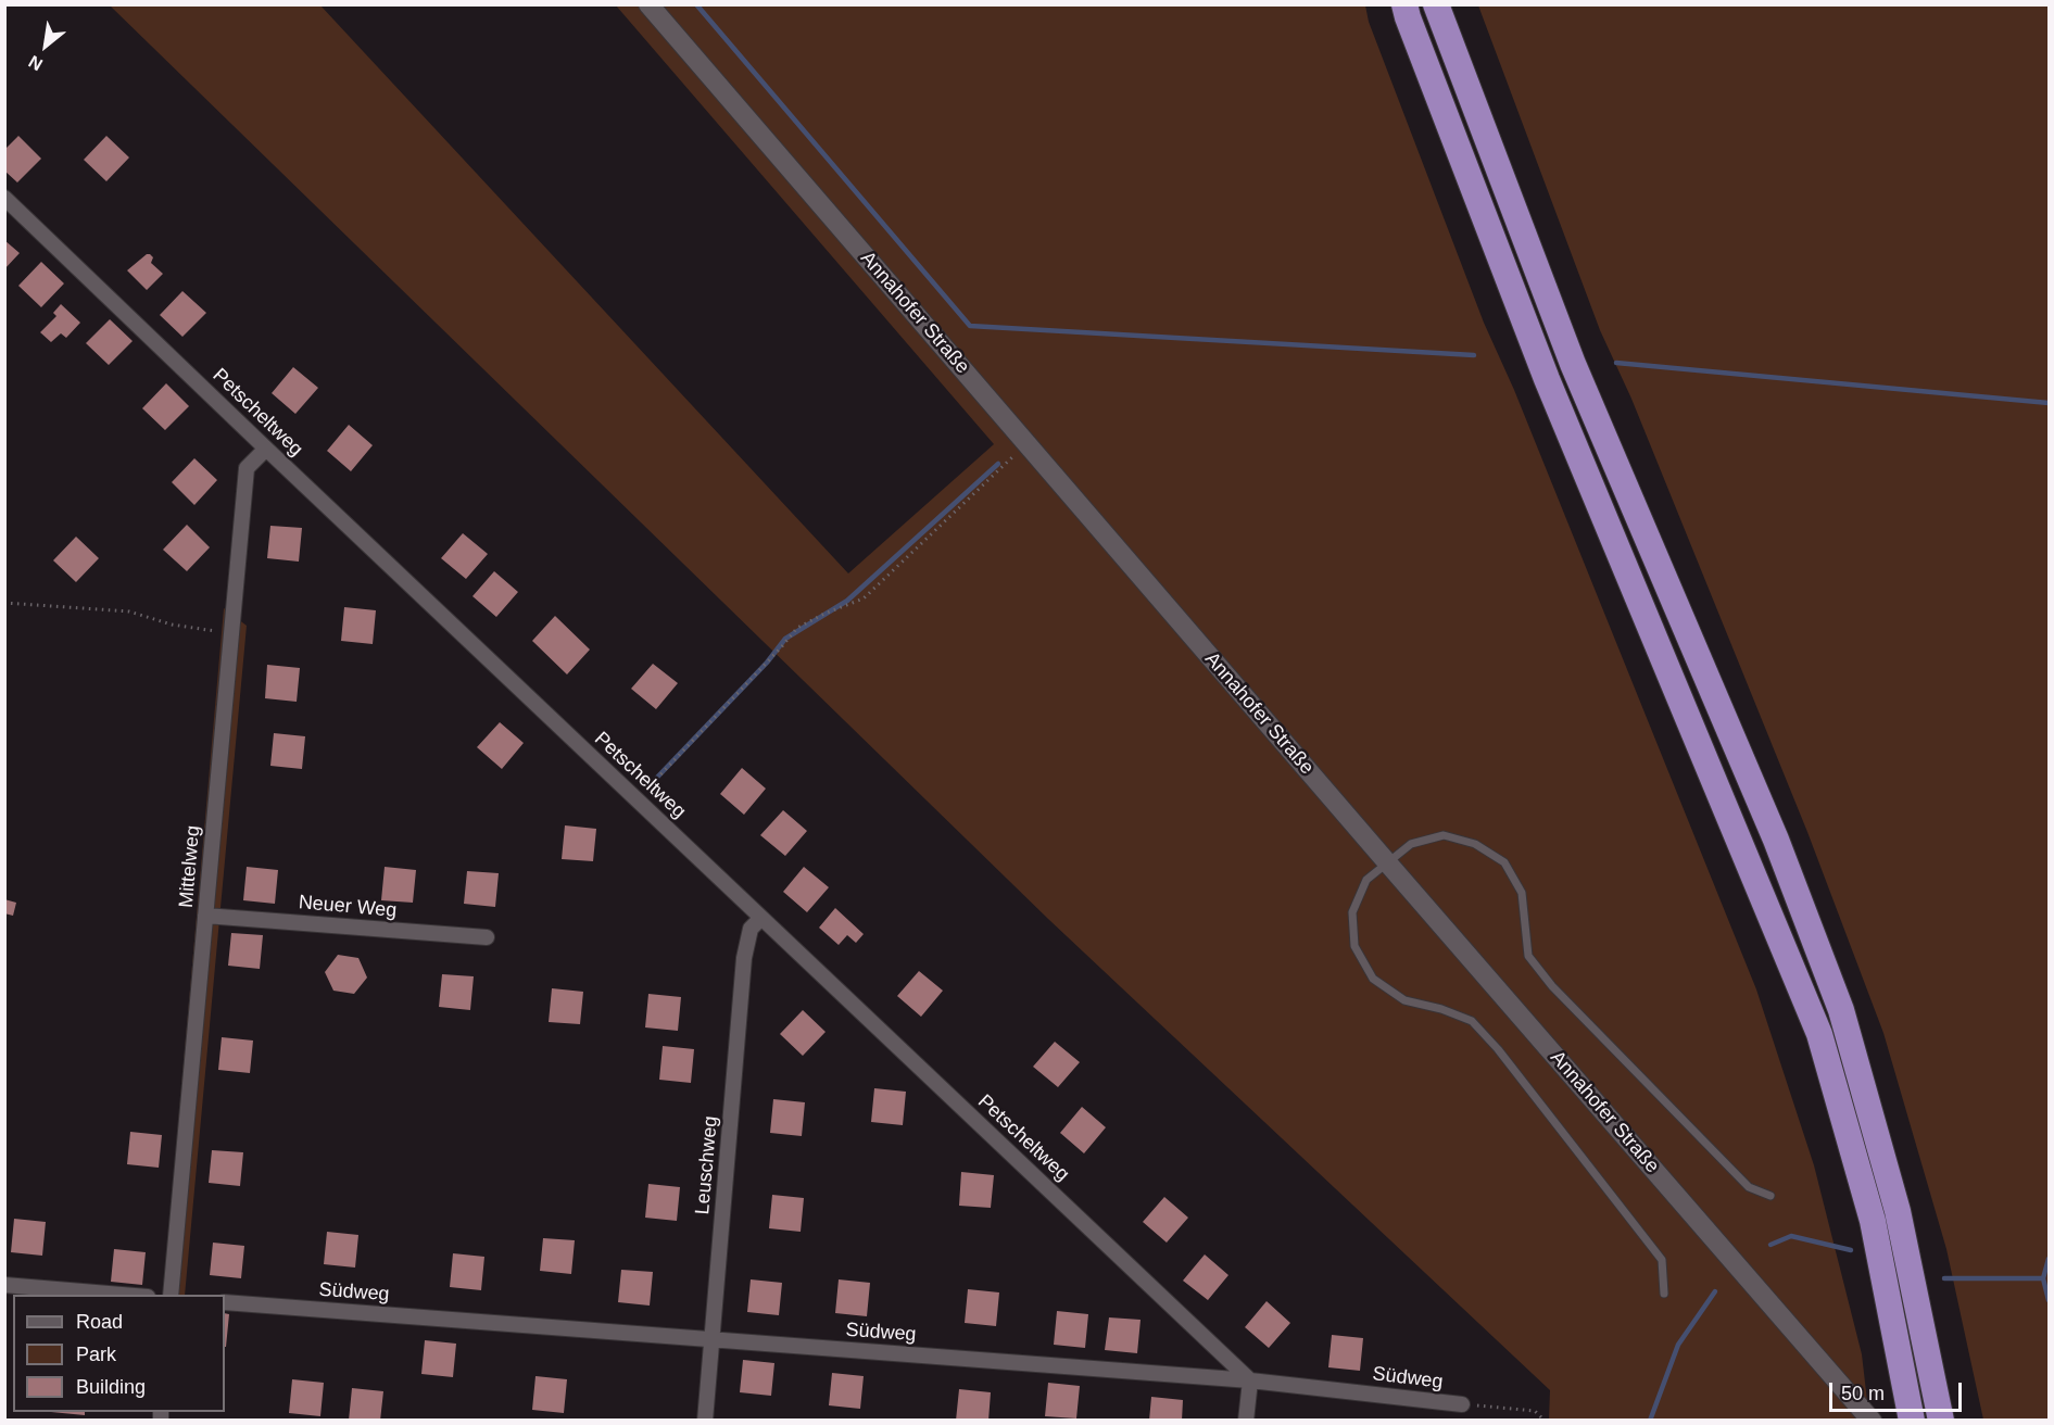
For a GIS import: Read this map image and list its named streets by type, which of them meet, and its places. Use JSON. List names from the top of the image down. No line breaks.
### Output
{"streets":{"street":["Annahofer Straße","Petscheltweg","Mittelweg","Neuer Weg","Leuschweg","Südweg"]},"crossings":[["Petscheltweg","Mittelweg"],["Petscheltweg","Leuschweg"],["Petscheltweg","Südweg"],["Mittelweg","Neuer Weg"],["Leuschweg","Südweg"]],"legend":["Road","Park","Building"],"scale_bar":"50 m","north":"bottom left"}
